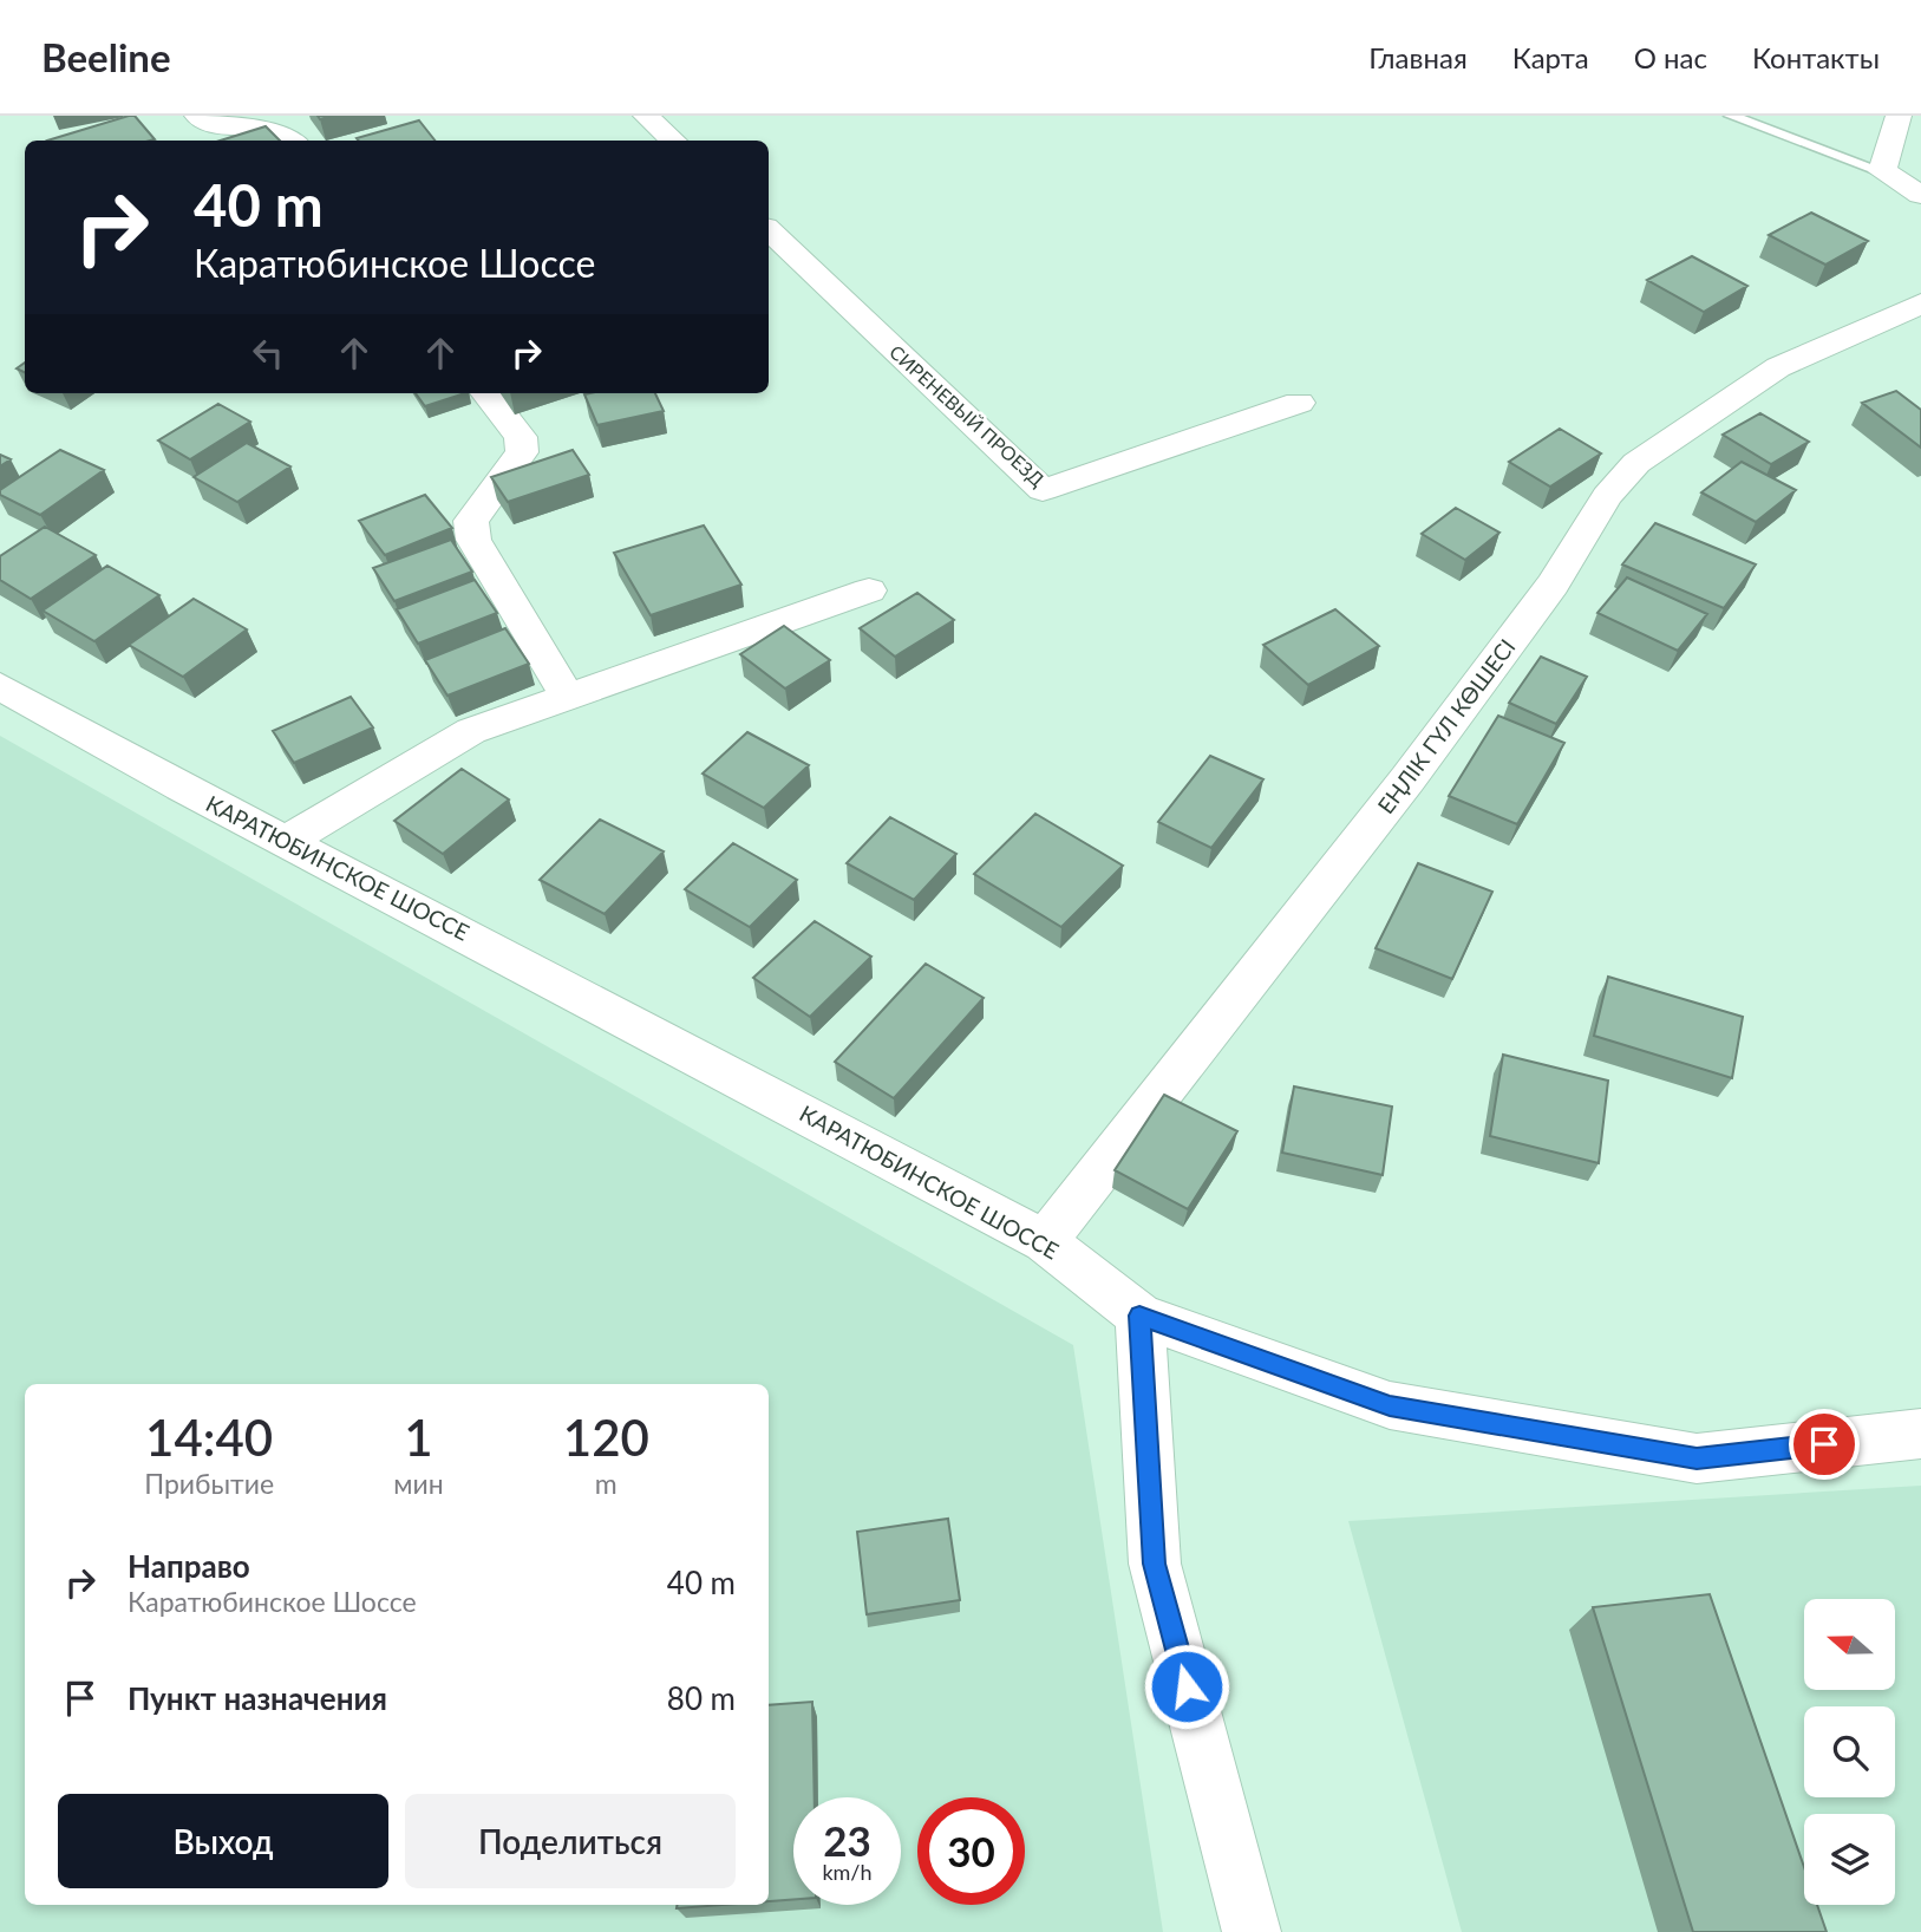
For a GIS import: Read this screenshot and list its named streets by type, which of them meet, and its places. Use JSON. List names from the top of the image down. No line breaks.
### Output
{"streets":{"street":["СИРЕНЕВЫЙ ПРОЕЗД","ЕҢЛІК ГҮЛ КӨШЕСІ","КАРАТЮБИНСКОЕ ШОССЕ"]},"crossings":[["ЕҢЛІК ГҮЛ КӨШЕСІ","КАРАТЮБИНСКОЕ ШОССЕ"]],"north":"left","page":{"header":"Beeline","nav":["Главная","Карта","О нас","Контакты"],"turn":["40 m","Каратюбинское Шоссе"],"eta":["14:40","Прибытие","1","мин","120","m"],"list":[{"name":"Направо","note":"Каратюбинское Шоссе","value":"40 m"},{"name":"Пункт назначения","value":"80 m"}],"buttons":["Выход","Поделиться"],"speed":"23 km/h","limit":"30"}}
